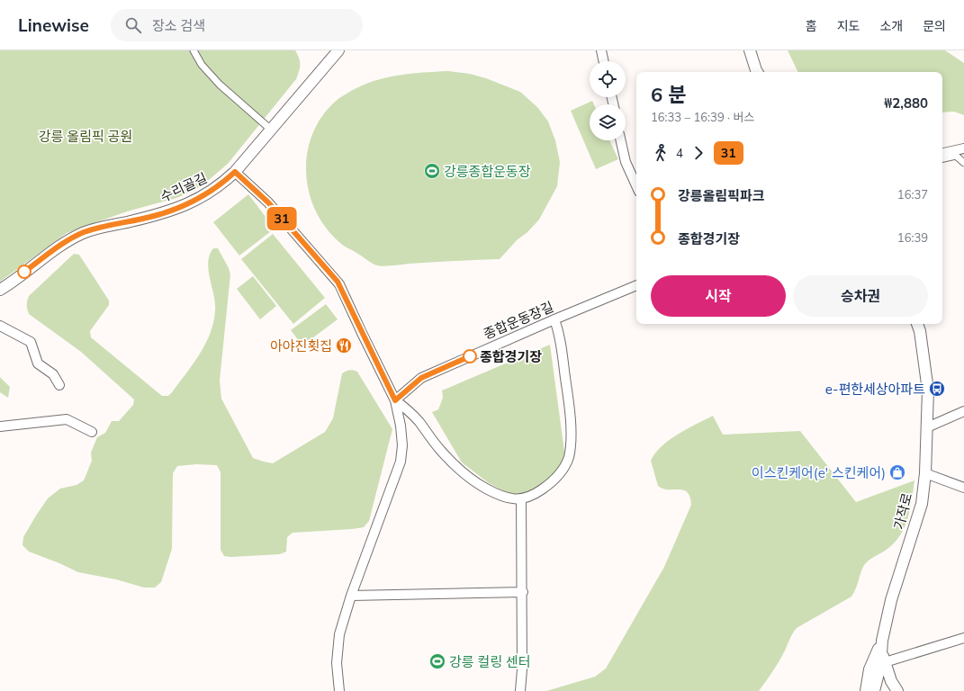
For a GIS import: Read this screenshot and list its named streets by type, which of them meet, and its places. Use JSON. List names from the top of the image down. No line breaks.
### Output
{"streets":{"street":["수리골길","종합운동장길","가작로"]},"parks":["강릉 올림픽 공원"],"places":{"sports":["강릉종합운동장","강릉 컬링 센터"],"restaurant":["아야진횟집"],"other":["종합경기장"],"bus stop":["e-편한세상아파트"],"shop":["이스킨케어(e' 스킨케어)"]},"lines":["bus line 31"],"page":{"header":"Linewise","search":"장소 검색","nav":["홈","지도","소개","문의"],"on_map":"31","heading":["6 분","16:33 – 16:39 · 버스","₩2,880"],"legs":["4","31"],"list":[{"name":"강릉올림픽파크","value":"16:37"},{"name":"종합경기장","value":"16:39"}],"buttons":["시작","승차권"]}}
